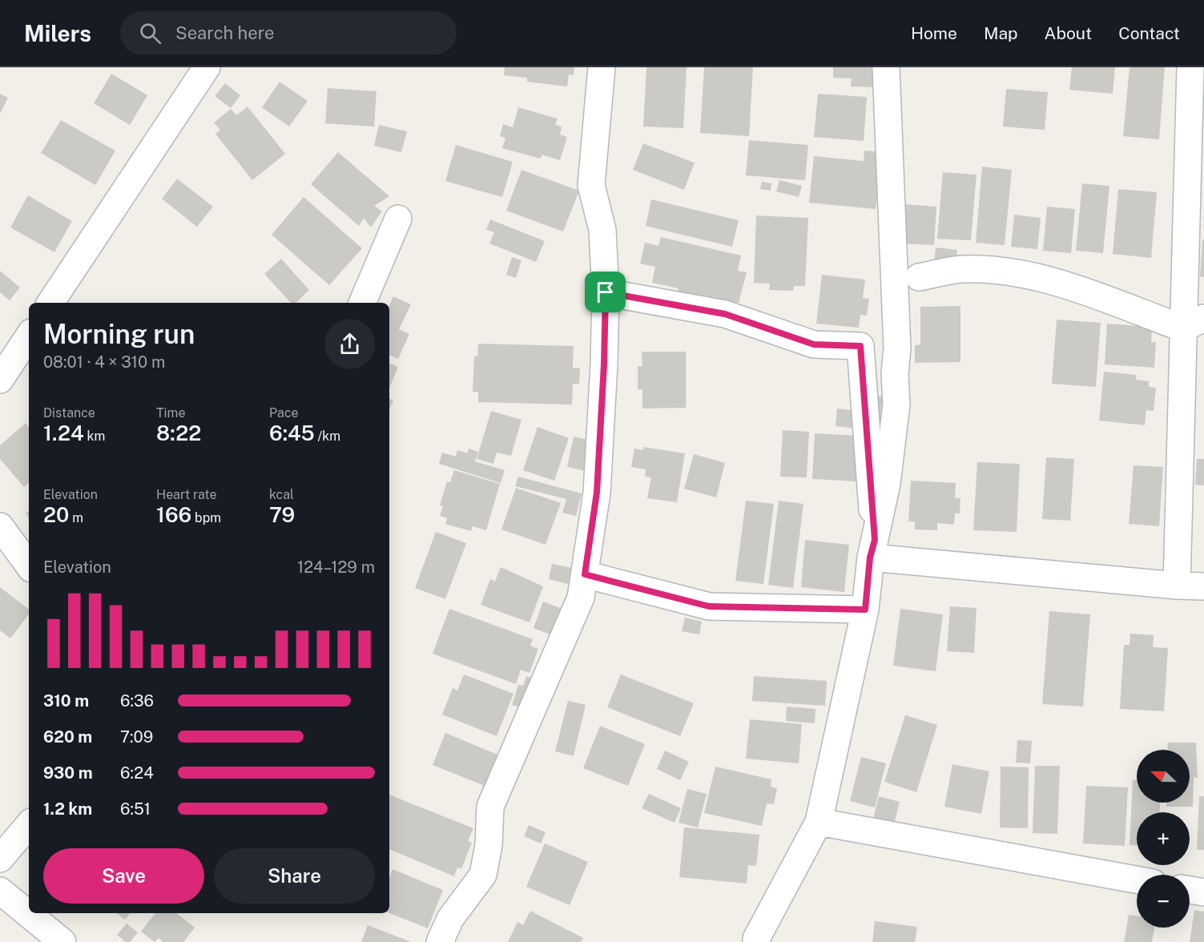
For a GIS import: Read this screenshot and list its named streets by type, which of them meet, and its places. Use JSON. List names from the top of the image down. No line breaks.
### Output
{"north":"left","page":{"header":"Milers","search":"Search here","nav":["Home","Map","About","Contact"],"heading":["Morning run","08:01 · 4 × 310 m"],"stats":[["Distance","1.24 km"],["Time","8:22"],["Pace","6:45 /km"],["Elevation","20 m"],["Heart rate","166 bpm"],["kcal","79"]],"chart":["Elevation","124–129 m"],"list":[{"name":"310 m","note":"6:36"},{"name":"620 m","note":"7:09"},{"name":"930 m","note":"6:24"},{"name":"1.2 km","note":"6:51"}],"map_buttons":["+","−"],"buttons":["Save","Share"]}}
